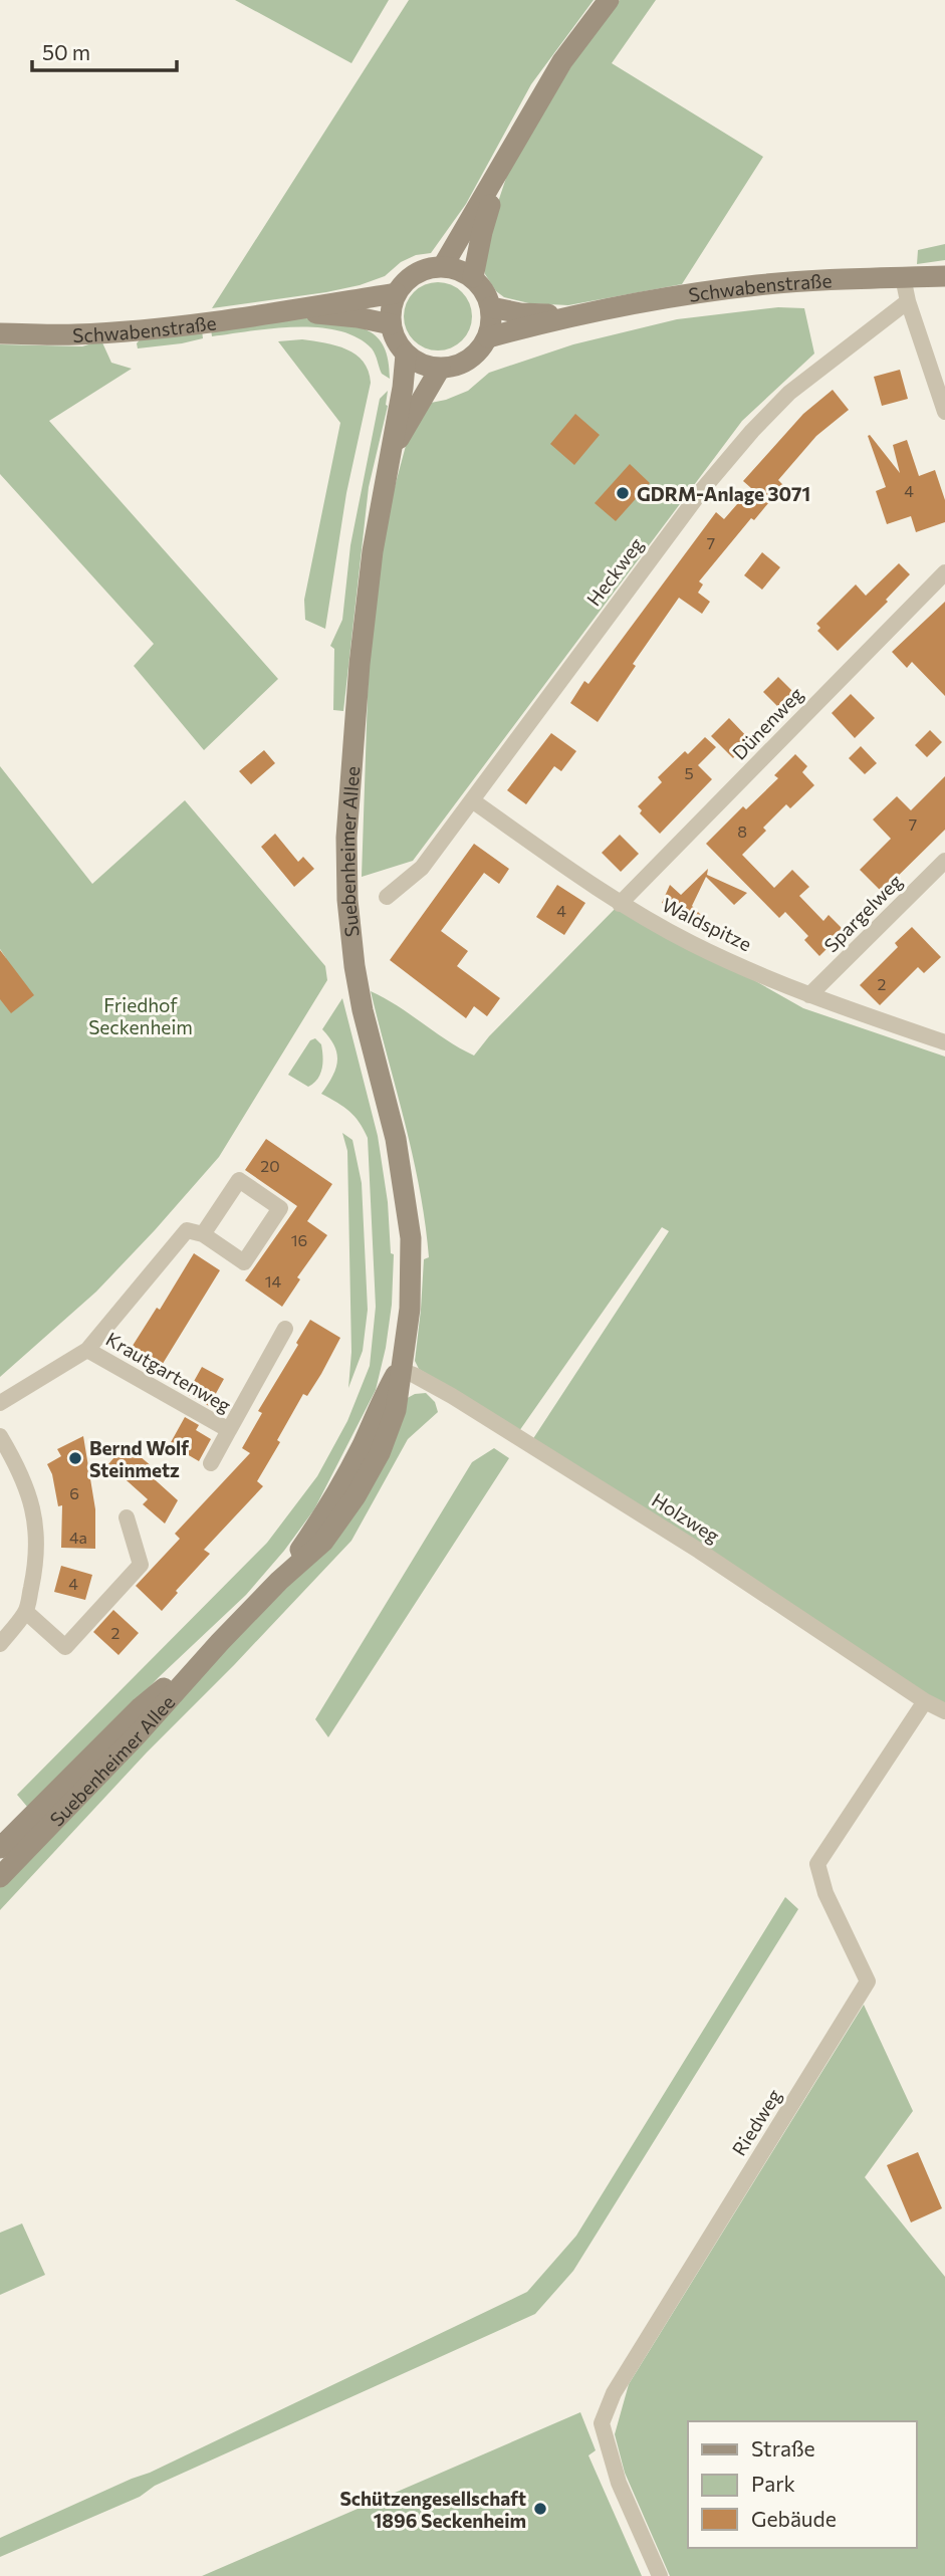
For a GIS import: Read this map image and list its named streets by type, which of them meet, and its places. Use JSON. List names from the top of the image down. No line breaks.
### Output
{"streets":{"main road":["Schwabenstraße","Suebenheimer Allee"],"street":["Heckweg","Dünenweg","Spargelweg","Waldspitze","Krautgartenweg","Holzweg","Riedweg"]},"crossings":[["Schwabenstraße","Suebenheimer Allee"],["Heckweg","Waldspitze"],["Dünenweg","Waldspitze"],["Suebenheimer Allee","Holzweg"],["Spargelweg","Waldspitze"],["Holzweg","Riedweg"]],"parks":["Friedhof Seckenheim"],"places":["GDRM-Anlage 3071","Bernd Wolf Steinmetz","Schützengesellschaft 1896 Seckenheim"],"house_numbers":["4","7","5","7","8","4","2","20","16","14","6","4a","4","2"],"legend":["Straße","Park","Gebäude"],"scale_bar":"50 m"}
